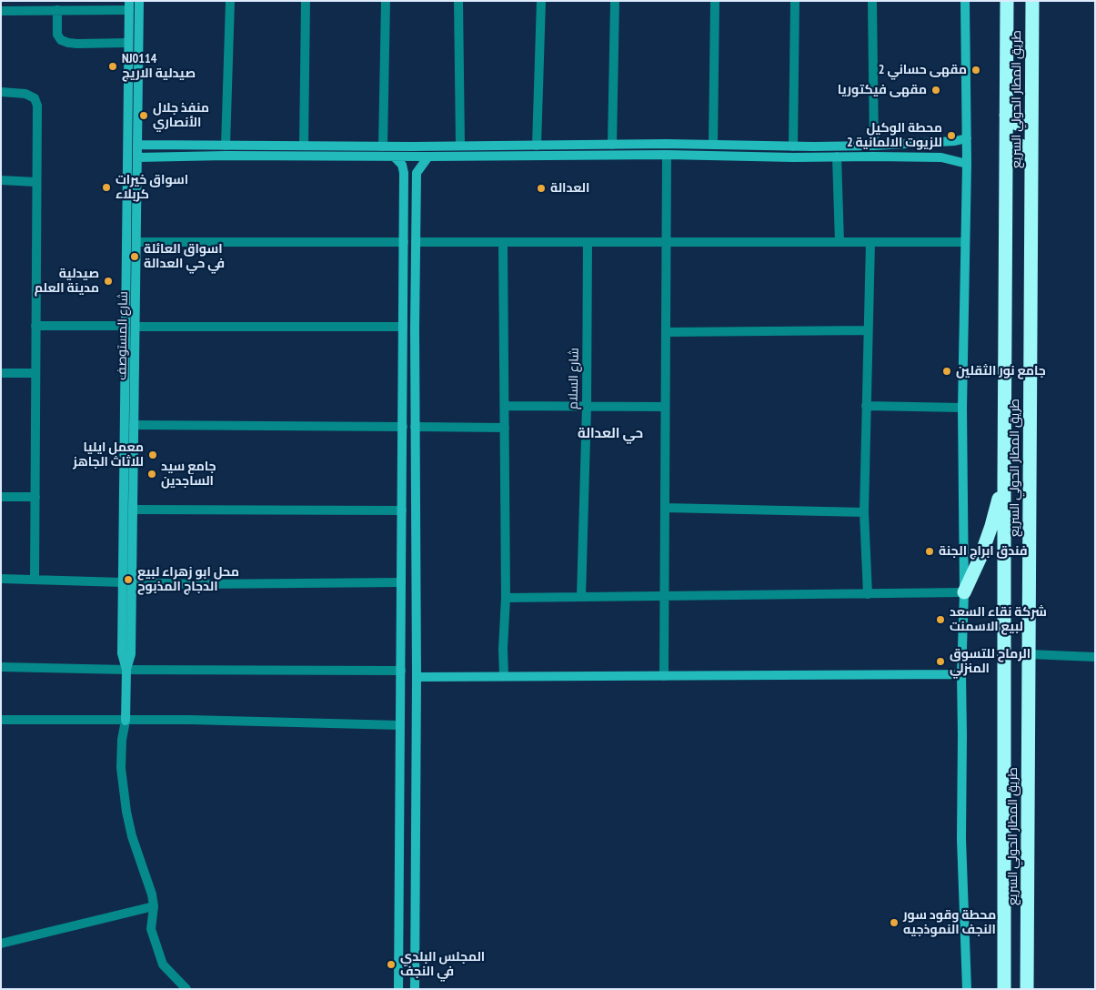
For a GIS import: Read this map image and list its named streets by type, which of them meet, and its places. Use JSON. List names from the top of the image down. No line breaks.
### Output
{"streets":{"highway":["طريق المطار الحولي السريع"],"street":["شارع المستوصف","شارع السلام"]},"districts":["حي العدالة"],"places":["NJ0114 صيدلية الاريج","مقهى حساني 2","مقهى فيكتوريا","منفذ جلال الأنصاري","محطة الوكيل للزيوت الالمانية 2","اسواق خيرات كربلاء","العدالة","اسواق العائلة في حي العدالة","صيدلية مدينة العلم","جامع نور الثقلين","معمل ايليا للاثاث الجاهز","جامع سيد الساجدين","فندق ابراج الجنة","محل ابو زهراء لبيع الدجاج المذبوح","شركة نقاء السعد لبيع الاسمنت","الرماح للتسوق المنزلي","محطة وقود سور النجف النموذجيه","المجلس البلدي في النجف"]}
